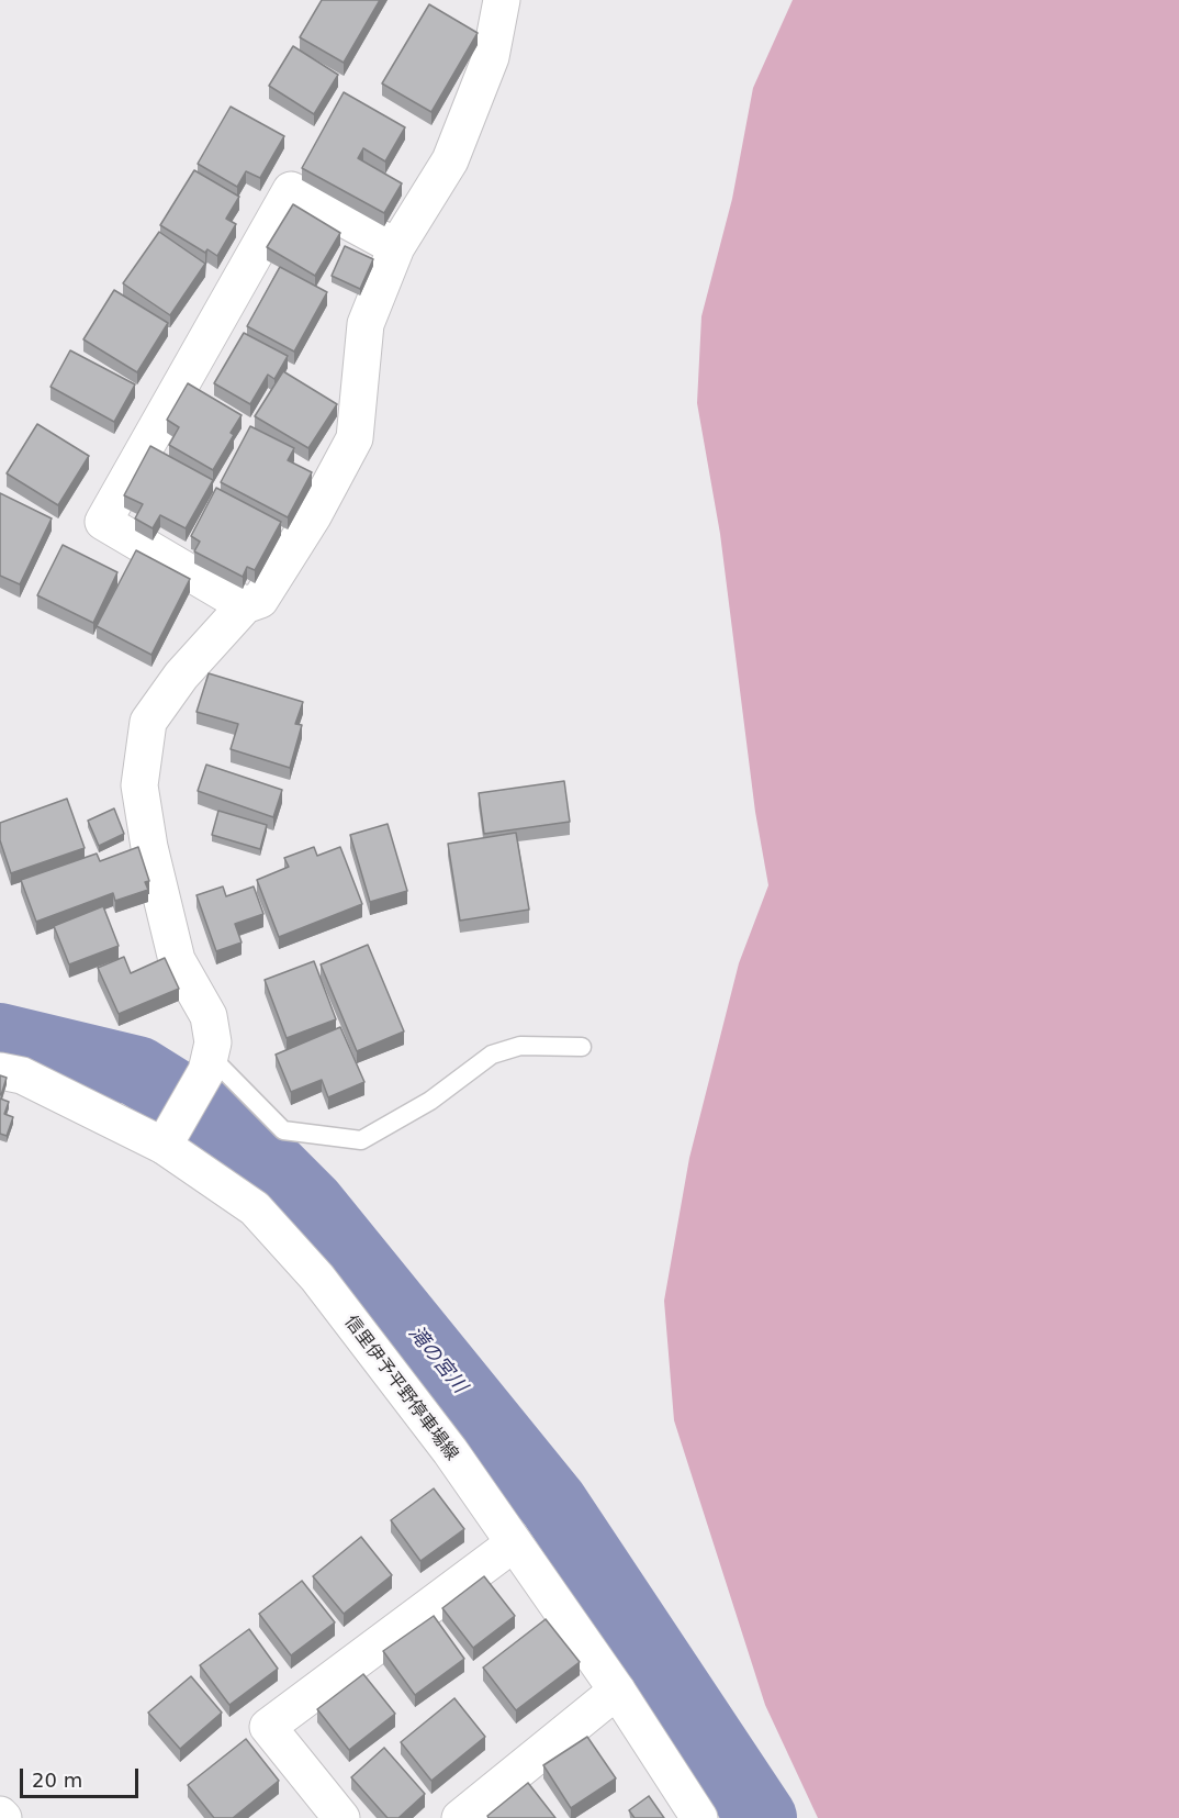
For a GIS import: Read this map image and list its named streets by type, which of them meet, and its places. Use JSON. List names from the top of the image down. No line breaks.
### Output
{"streets":{"street":["信里伊予平野停車場線"]},"water":["滝の宮川"],"scale_bar":"20 m"}
